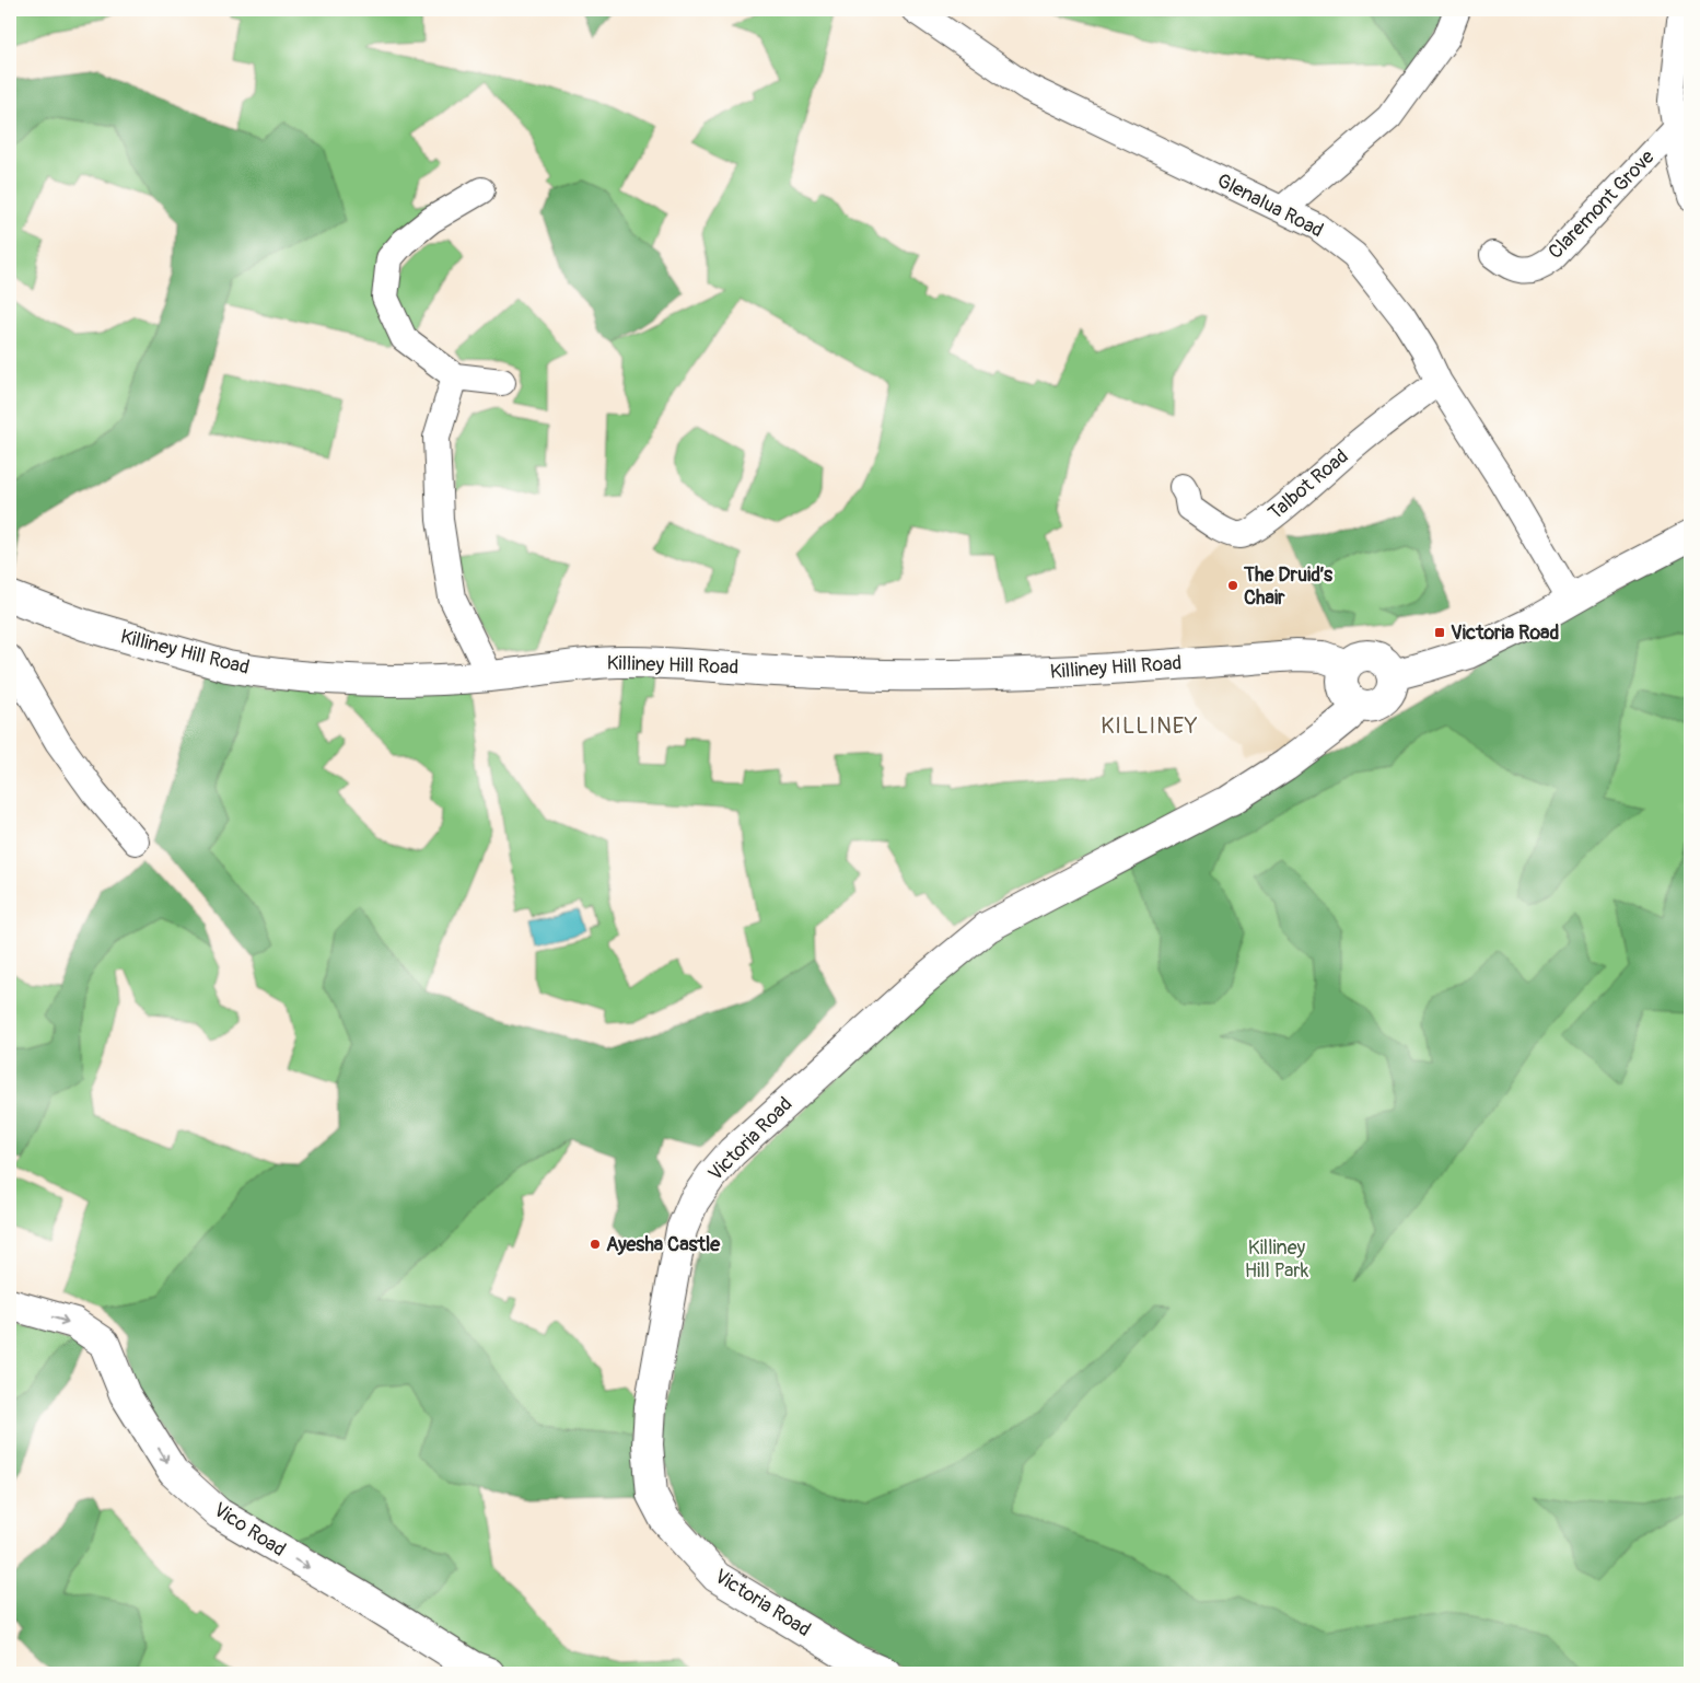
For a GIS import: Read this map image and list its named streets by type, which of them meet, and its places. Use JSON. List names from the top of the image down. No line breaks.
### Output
{"streets":{"main road":["Killiney Hill Road","Victoria Road","Vico Road"],"street":["Claremont Grove","Glenalua Road","Talbot Road"]},"crossings":[["Glenalua Road","Talbot Road"],["Killiney Hill Road","Victoria Road"]],"one_way":["Vico Road"],"districts":["KILLINEY"],"parks":["Killiney Hill Park"],"places":{"other":["The Druid’s Chair","Ayesha Castle"],"transit":["Victoria Road"]}}
